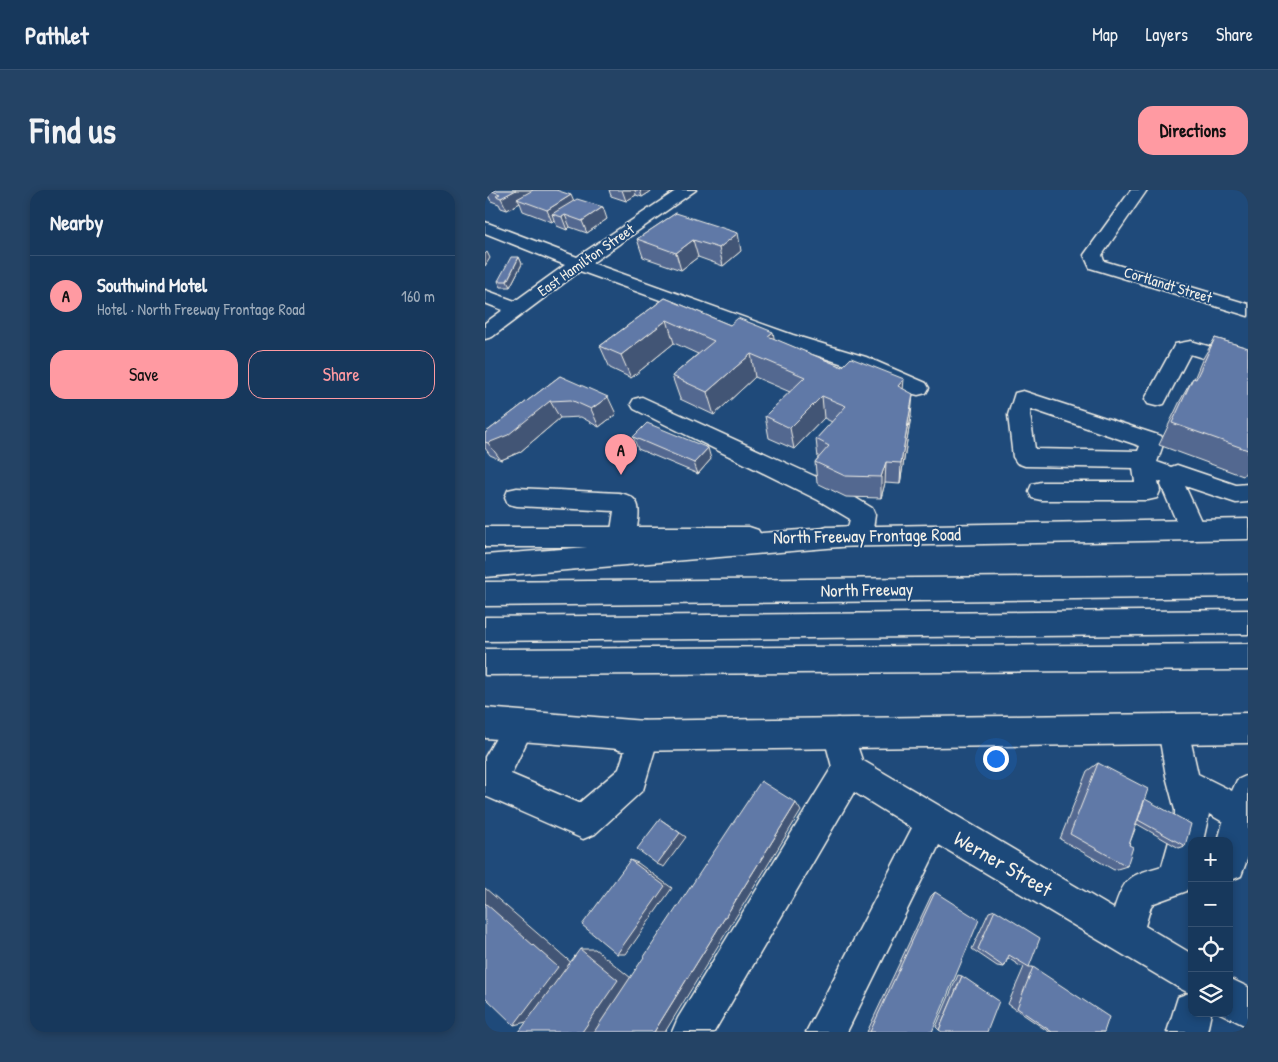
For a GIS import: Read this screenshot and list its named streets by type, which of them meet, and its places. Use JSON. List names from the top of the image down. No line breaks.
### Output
{"streets":{"main road":["East Hamilton Street","Cortlandt Street","North Freeway Frontage Road","North Freeway","Werner Street"]},"page":{"header":"Pathlet","nav":["Map","Layers","Share"],"buttons":["Directions",["Save","Share"]],"title":"Find us","heading":"Nearby","list":[{"mark":"A","name":"Southwind Motel","note":"Hotel · North Freeway Frontage Road","value":"160 m"}],"pins":"A","map_buttons":["+","−"]}}
